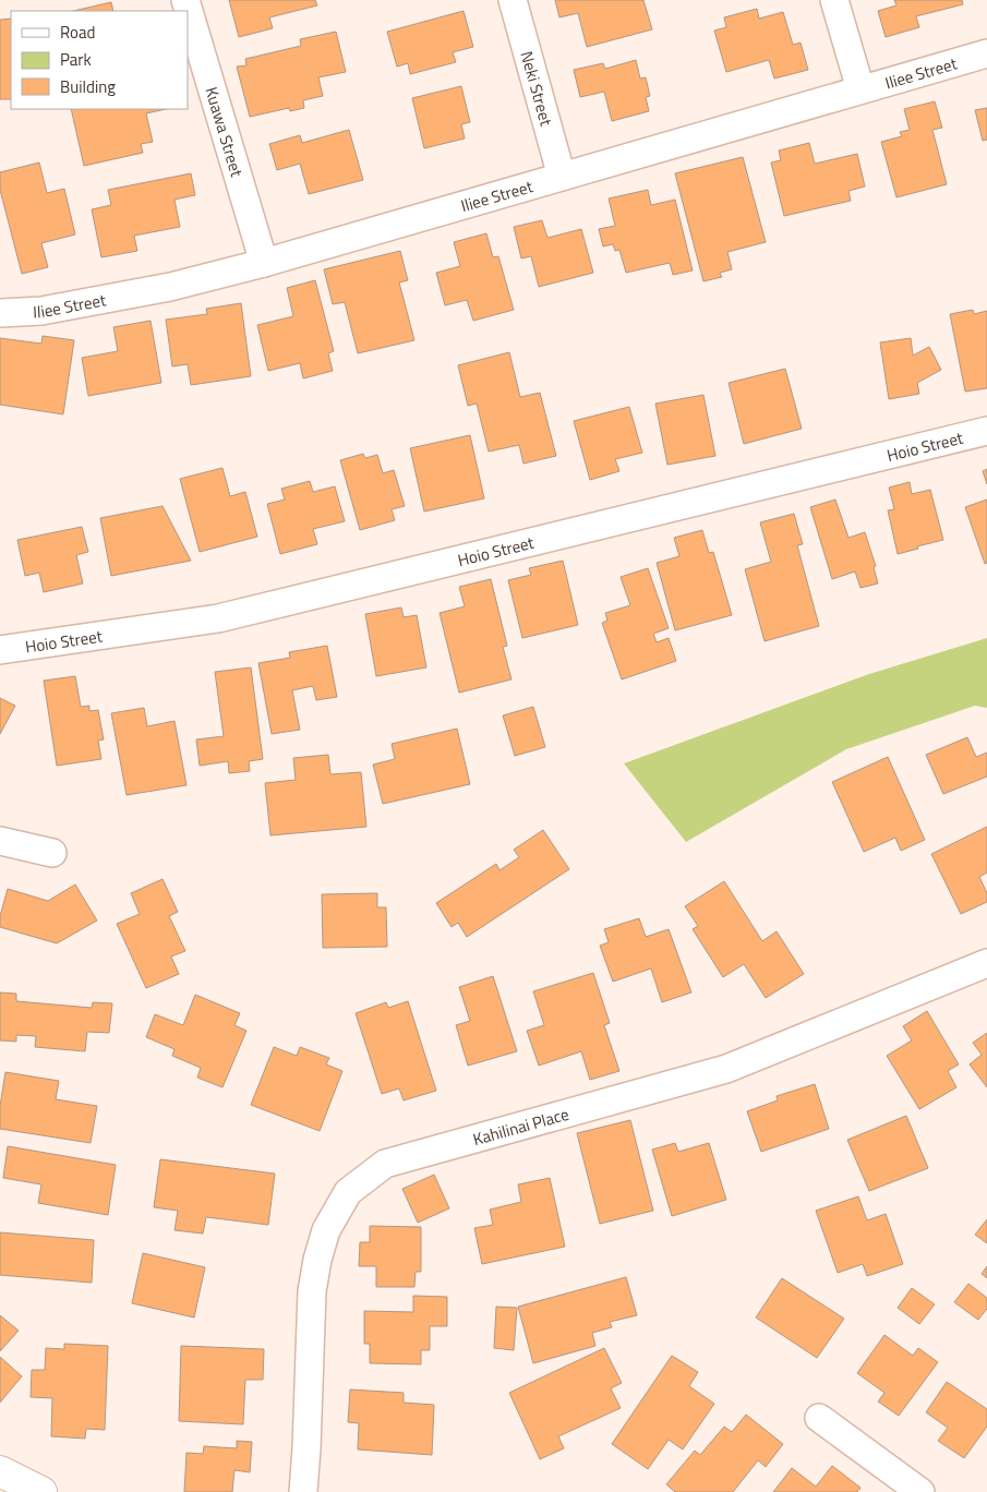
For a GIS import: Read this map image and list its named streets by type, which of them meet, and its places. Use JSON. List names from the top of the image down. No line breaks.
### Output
{"streets":{"street":["Iliee Street","Neki Street","Kuawa Street","Hoio Street","Kahilinai Place"]},"crossings":[["Iliee Street","Neki Street"],["Iliee Street","Kuawa Street"]],"legend":["Road","Park","Building"]}
